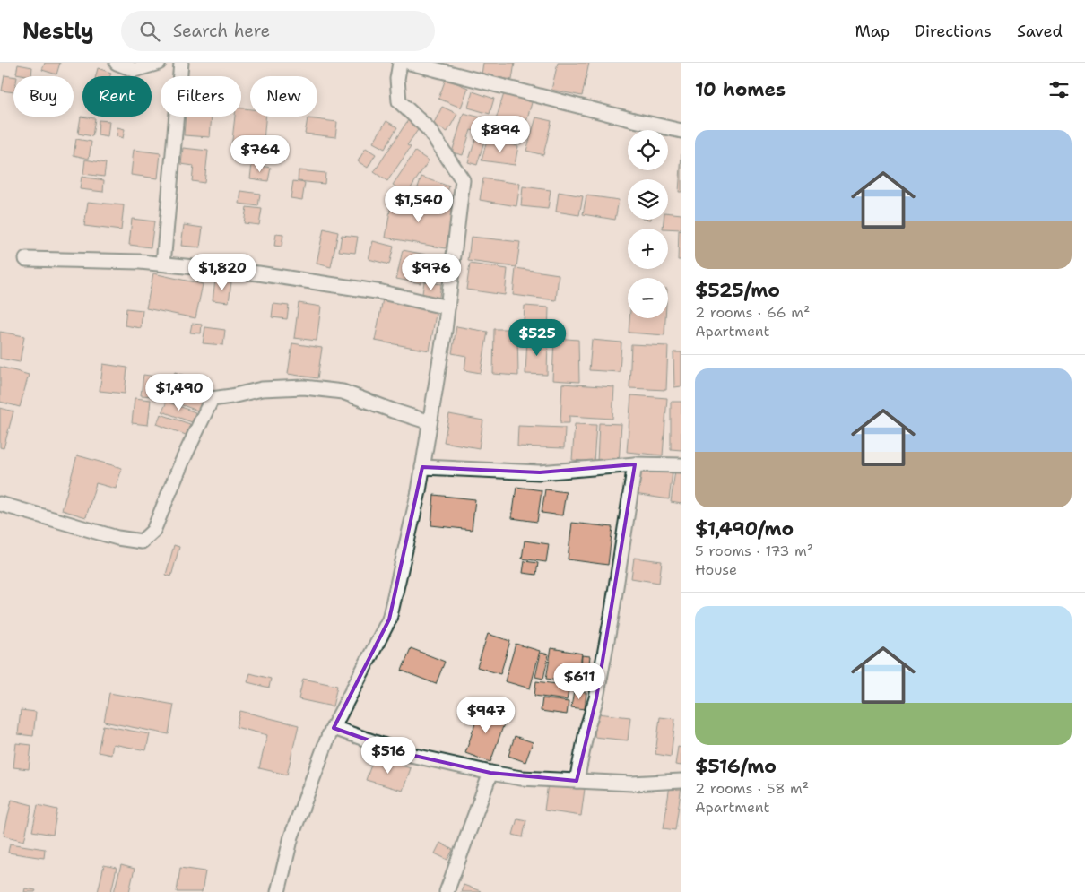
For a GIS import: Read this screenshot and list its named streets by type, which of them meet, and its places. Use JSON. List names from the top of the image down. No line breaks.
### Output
{"page":{"header":"Nestly","search":"Search here","nav":["Map","Directions","Saved"],"heading":"10 homes","chip":["Buy","Rent","Filters","New"],"price":["$894","$764","$1,540","$1,820","$976","$525","$1,490","$611","$947","$516"],"list":[{"name":"$525/mo","note":"2 rooms · 66 m² · Apartment"},{"name":"$1,490/mo","note":"5 rooms · 173 m² · House"},{"name":"$516/mo","note":"2 rooms · 58 m² · Apartment"}],"map_buttons":["+","−"]}}
